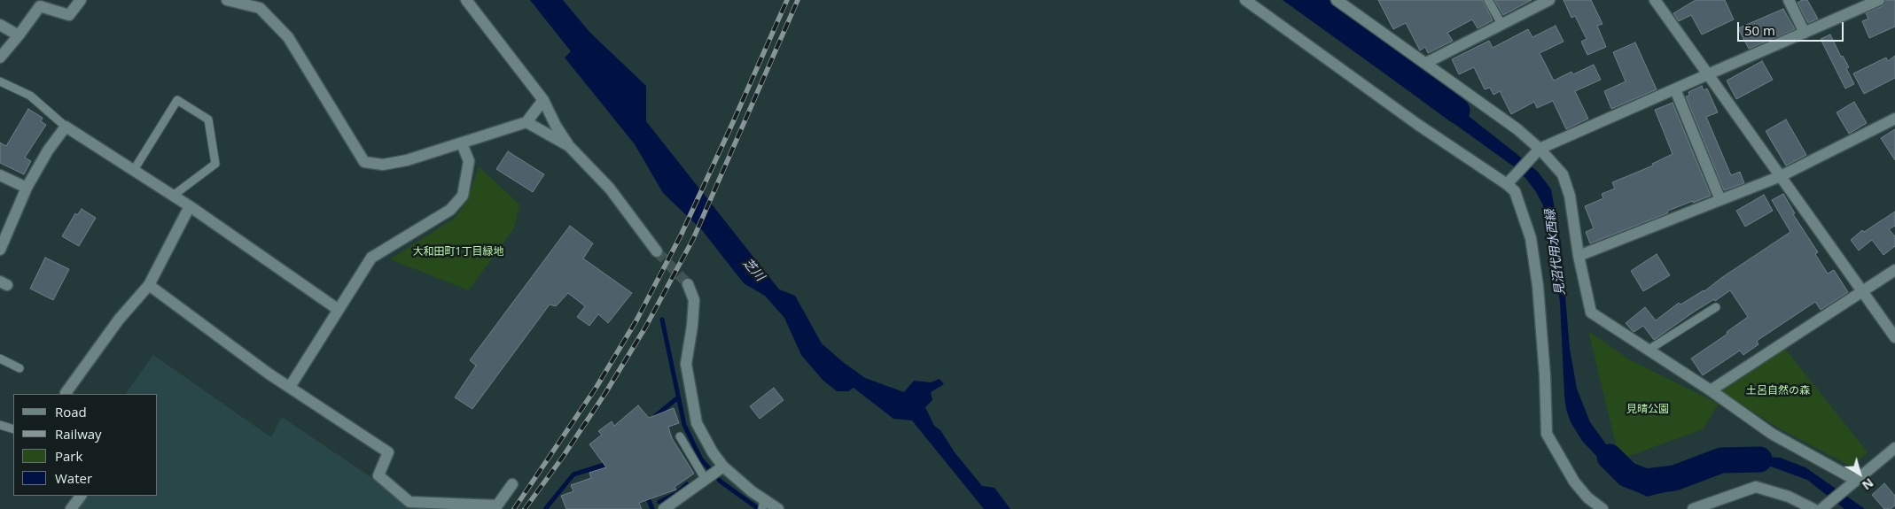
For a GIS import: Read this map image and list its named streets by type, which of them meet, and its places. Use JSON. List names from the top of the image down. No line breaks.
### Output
{"water":["見沼代用水西緑","芝川"],"parks":["大和田町1丁目緑地","土呂自然の森","見晴公園"],"legend":["Road","Railway","Park","Water"],"scale_bar":"50 m","north":"bottom right"}
